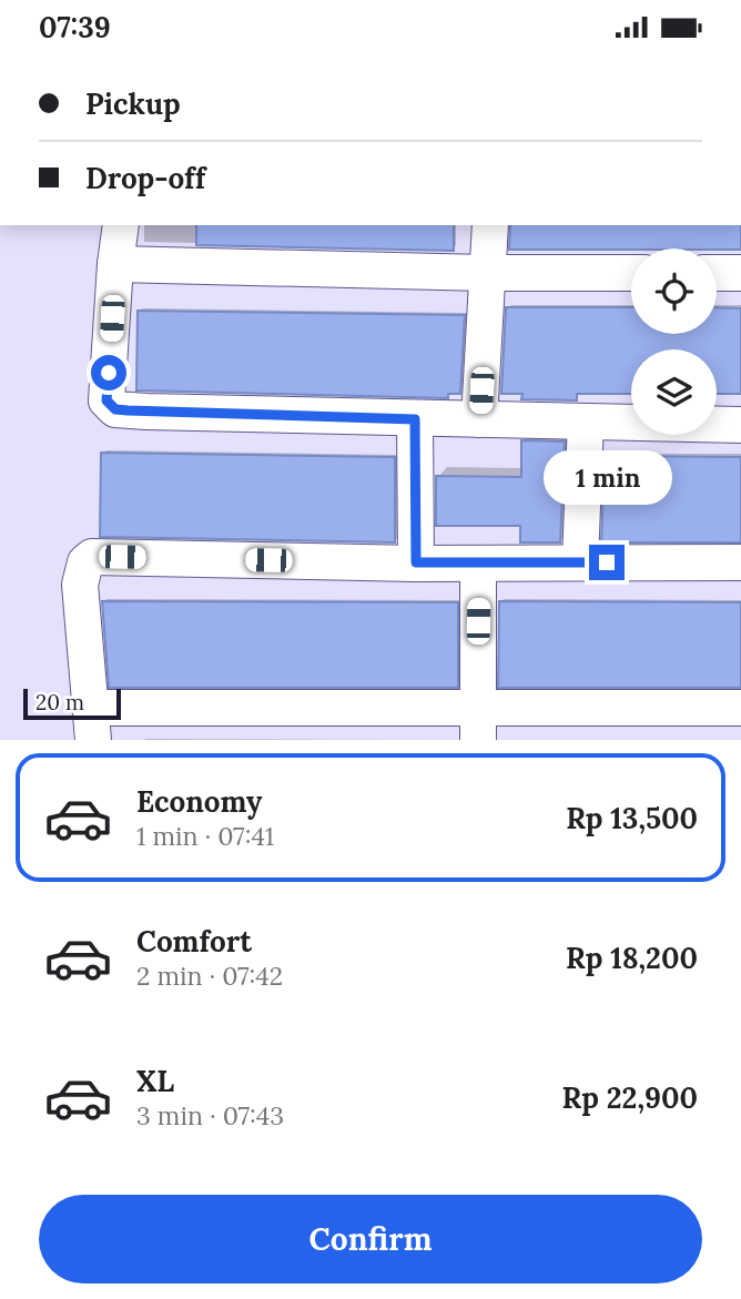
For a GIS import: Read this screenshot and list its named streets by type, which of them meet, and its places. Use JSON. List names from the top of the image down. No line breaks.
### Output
{"scale_bar":"20 m","page":{"status":"07:39","banner":["Pickup","Drop-off"],"bubble":"1 min","scale":"20 m","list":[{"name":"Economy","note":"1 min · 07:41","value":"Rp 13,500"},{"name":"Comfort","note":"2 min · 07:42","value":"Rp 18,200"},{"name":"XL","note":"3 min · 07:43","value":"Rp 22,900"}],"buttons":"Confirm"}}
